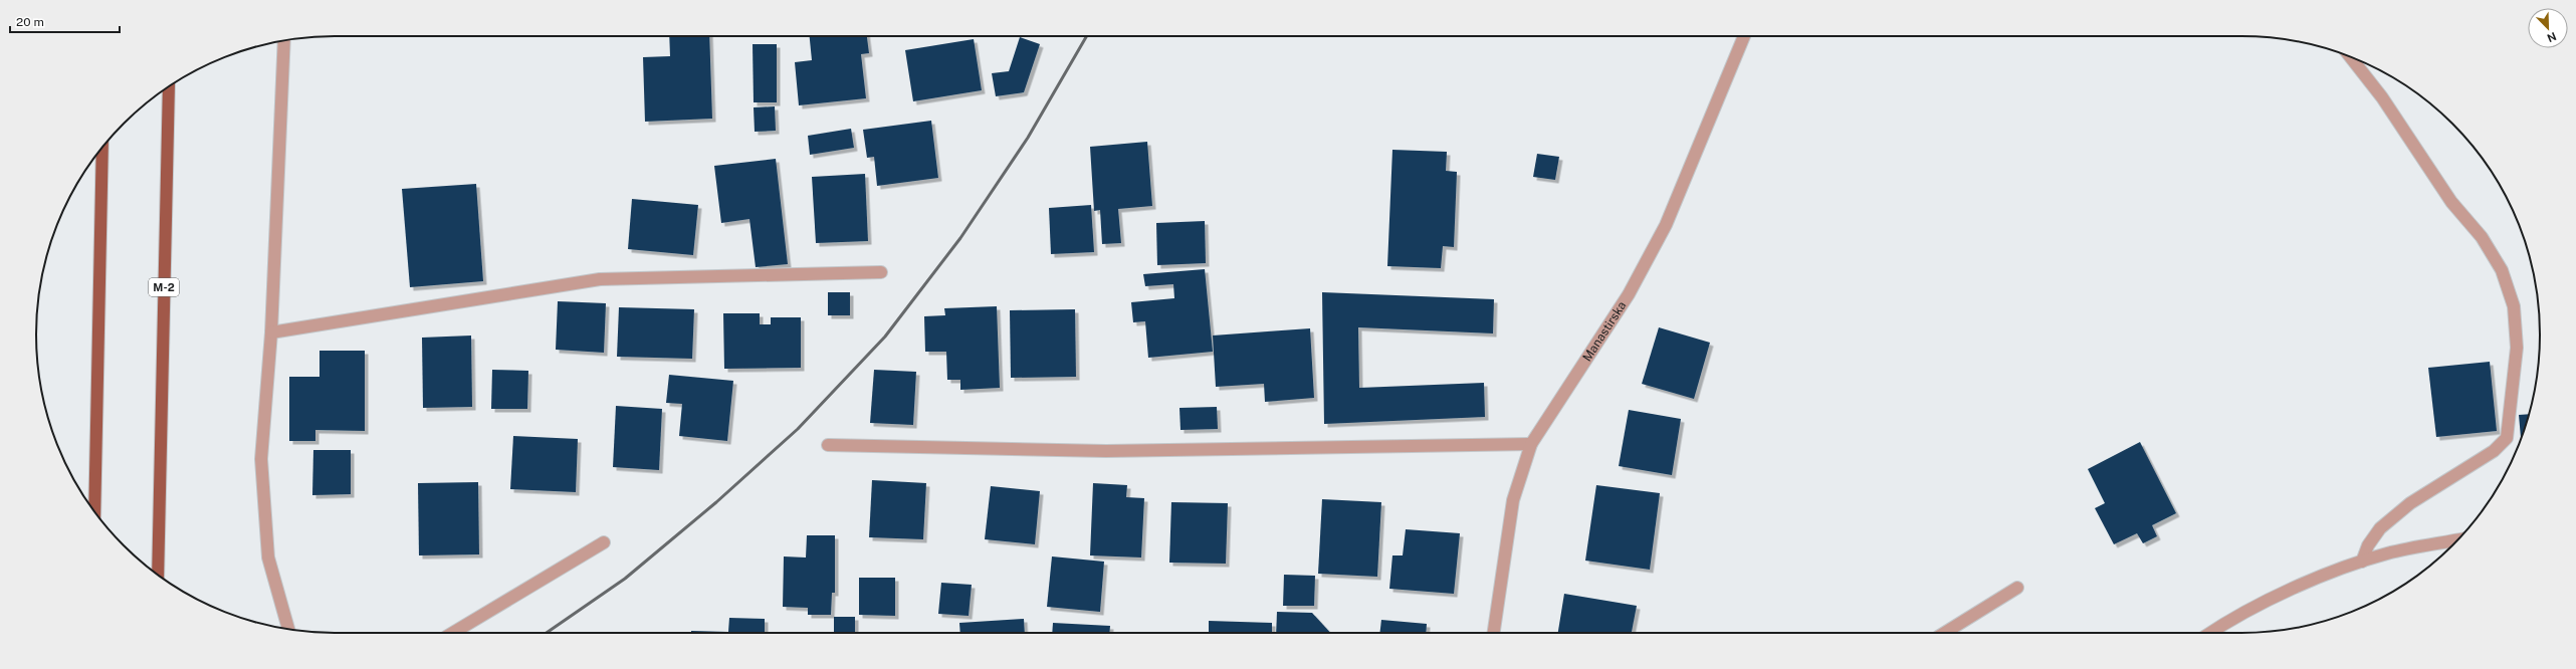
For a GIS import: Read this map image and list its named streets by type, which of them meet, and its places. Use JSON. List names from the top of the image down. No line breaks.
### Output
{"streets":{"main road":["M-2"],"street":["Manastirska"]},"scale_bar":"20 m","north":"bottom right"}
